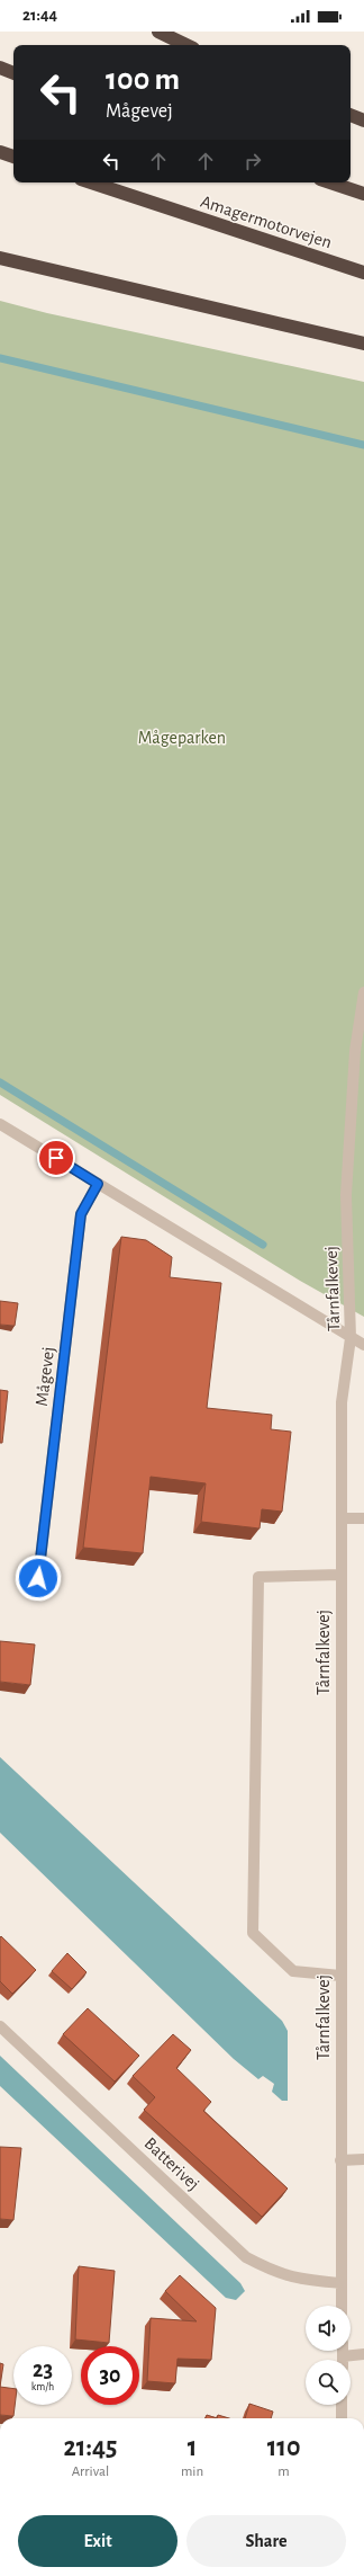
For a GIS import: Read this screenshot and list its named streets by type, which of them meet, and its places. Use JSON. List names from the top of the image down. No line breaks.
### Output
{"streets":{"highway":["Amagermotorvejen"],"street":["Tårnfalkevej","Mågevej","Batterivej"]},"crossings":[["Tårnfalkevej","Batterivej"]],"parks":["Mågeparken"],"page":{"status":"21:44","turn":["100 m","Mågevej"],"speed":"23 km/h","limit":"30","eta":["21:45","Arrival","1","min","110","m"],"buttons":["Exit","Share"]}}
